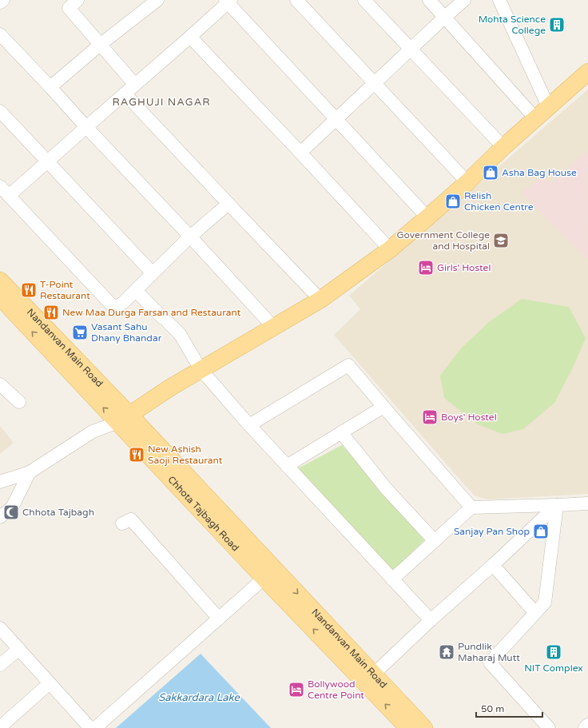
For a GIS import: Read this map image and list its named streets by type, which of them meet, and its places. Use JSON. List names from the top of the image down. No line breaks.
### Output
{"streets":{"main road":["Nandanvan Main Road","Chhota Tajbagh Road"]},"crossings":[["Nandanvan Main Road","Chhota Tajbagh Road"]],"districts":["RAGHUJI NAGAR"],"water":["Sakkardara Lake"],"places":{"building":["Mohta Science College","NIT Complex"],"shop":["Asha Bag House","Relish Chicken Centre","Sanjay Pan Shop"],"school or university":["Government College and Hospital"],"hotel":["Girls' Hostel","Boys' Hostel","Bollywood Centre Point"],"restaurant":["T-Point Restaurant","New Maa Durga Farsan and Restaurant","New Ashish Saoji Restaurant"],"supermarket":["Vasant Sahu Dhany Bhandar"],"mosque":["Chhota Tajbagh"],"temple":["Pundlik Maharaj Mutt"]},"scale_bar":"50 m"}
